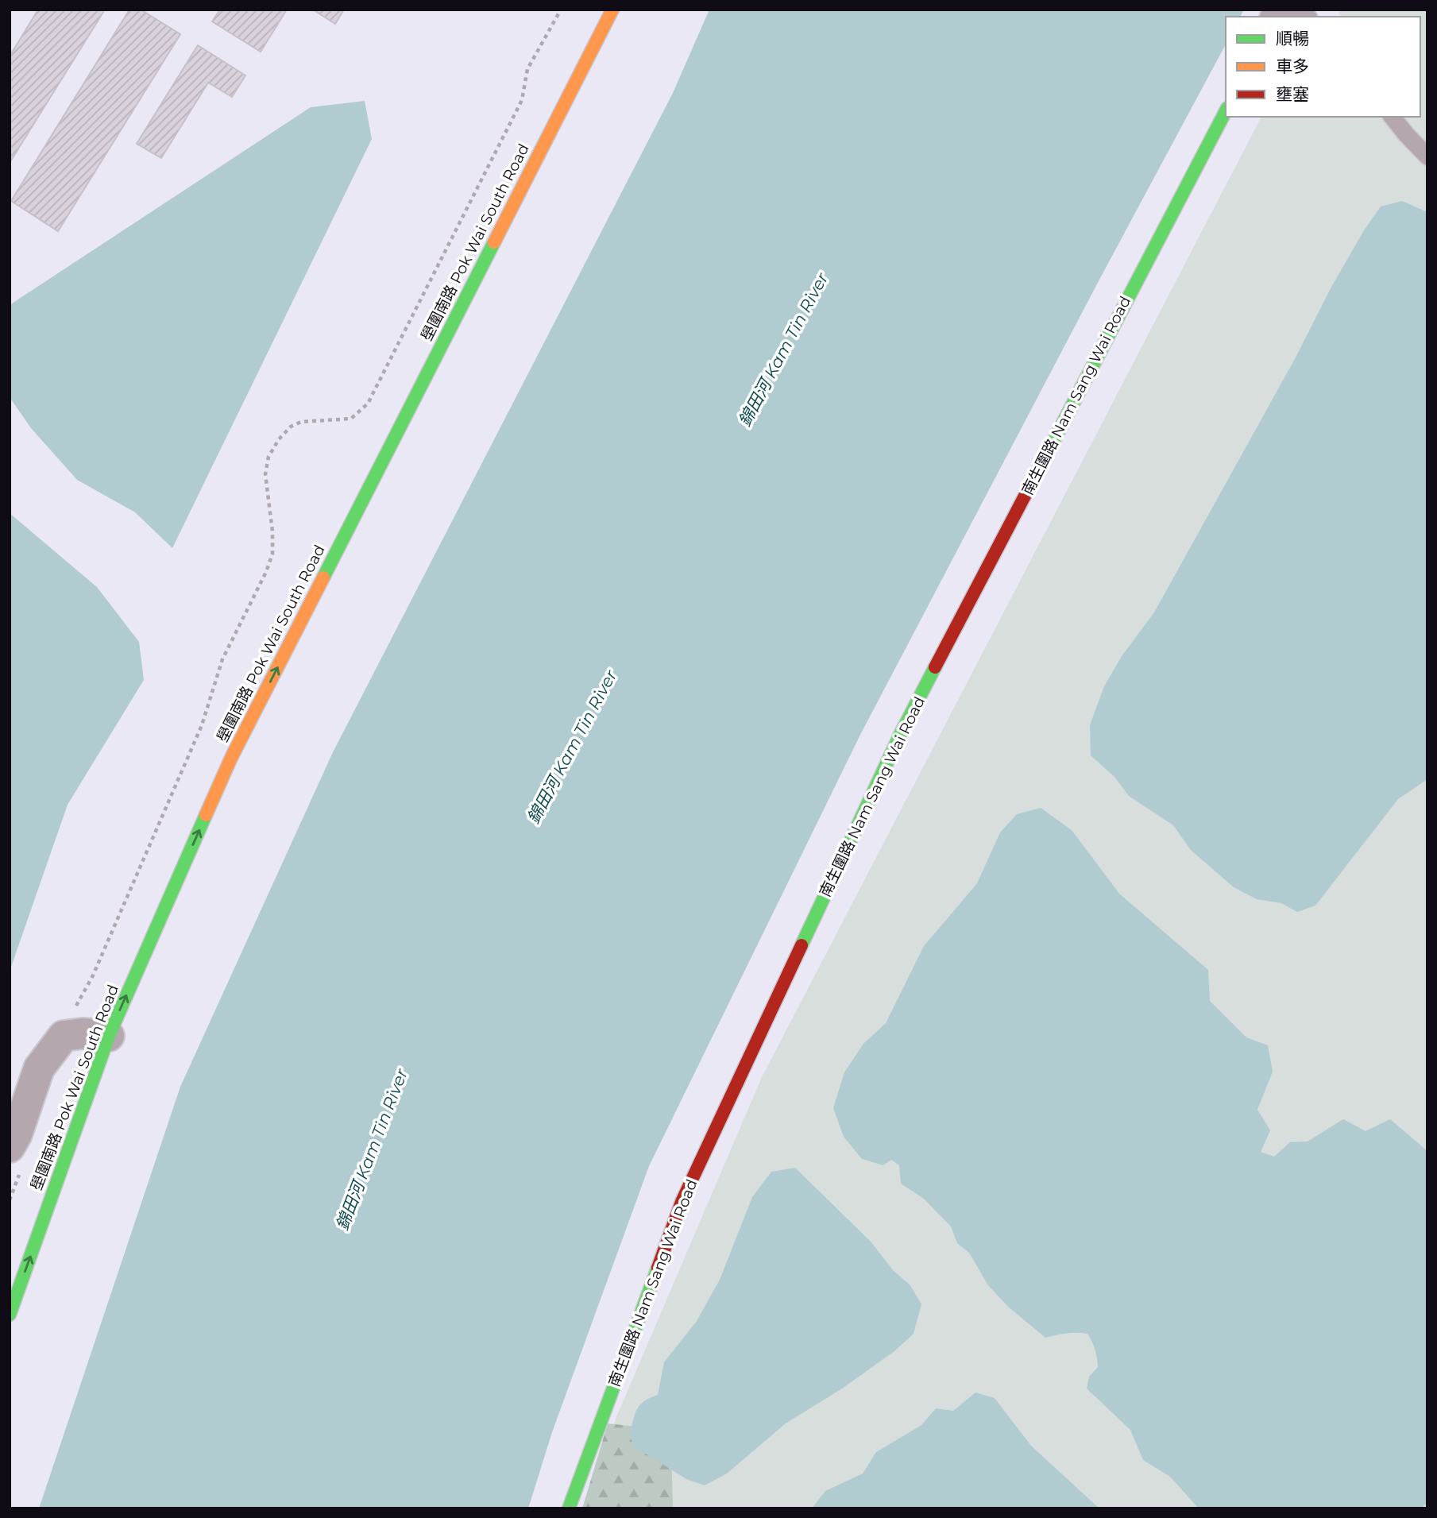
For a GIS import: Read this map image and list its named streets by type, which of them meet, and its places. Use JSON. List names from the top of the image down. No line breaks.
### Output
{"streets":{"street":["壆圍南路 Pok Wai South Road","南生圍路 Nam Sang Wai Road"]},"one_way":["壆圍南路 Pok Wai South Road"],"water":["錦田河 Kam Tin River"],"legend":["順暢","車多","壅塞"]}
